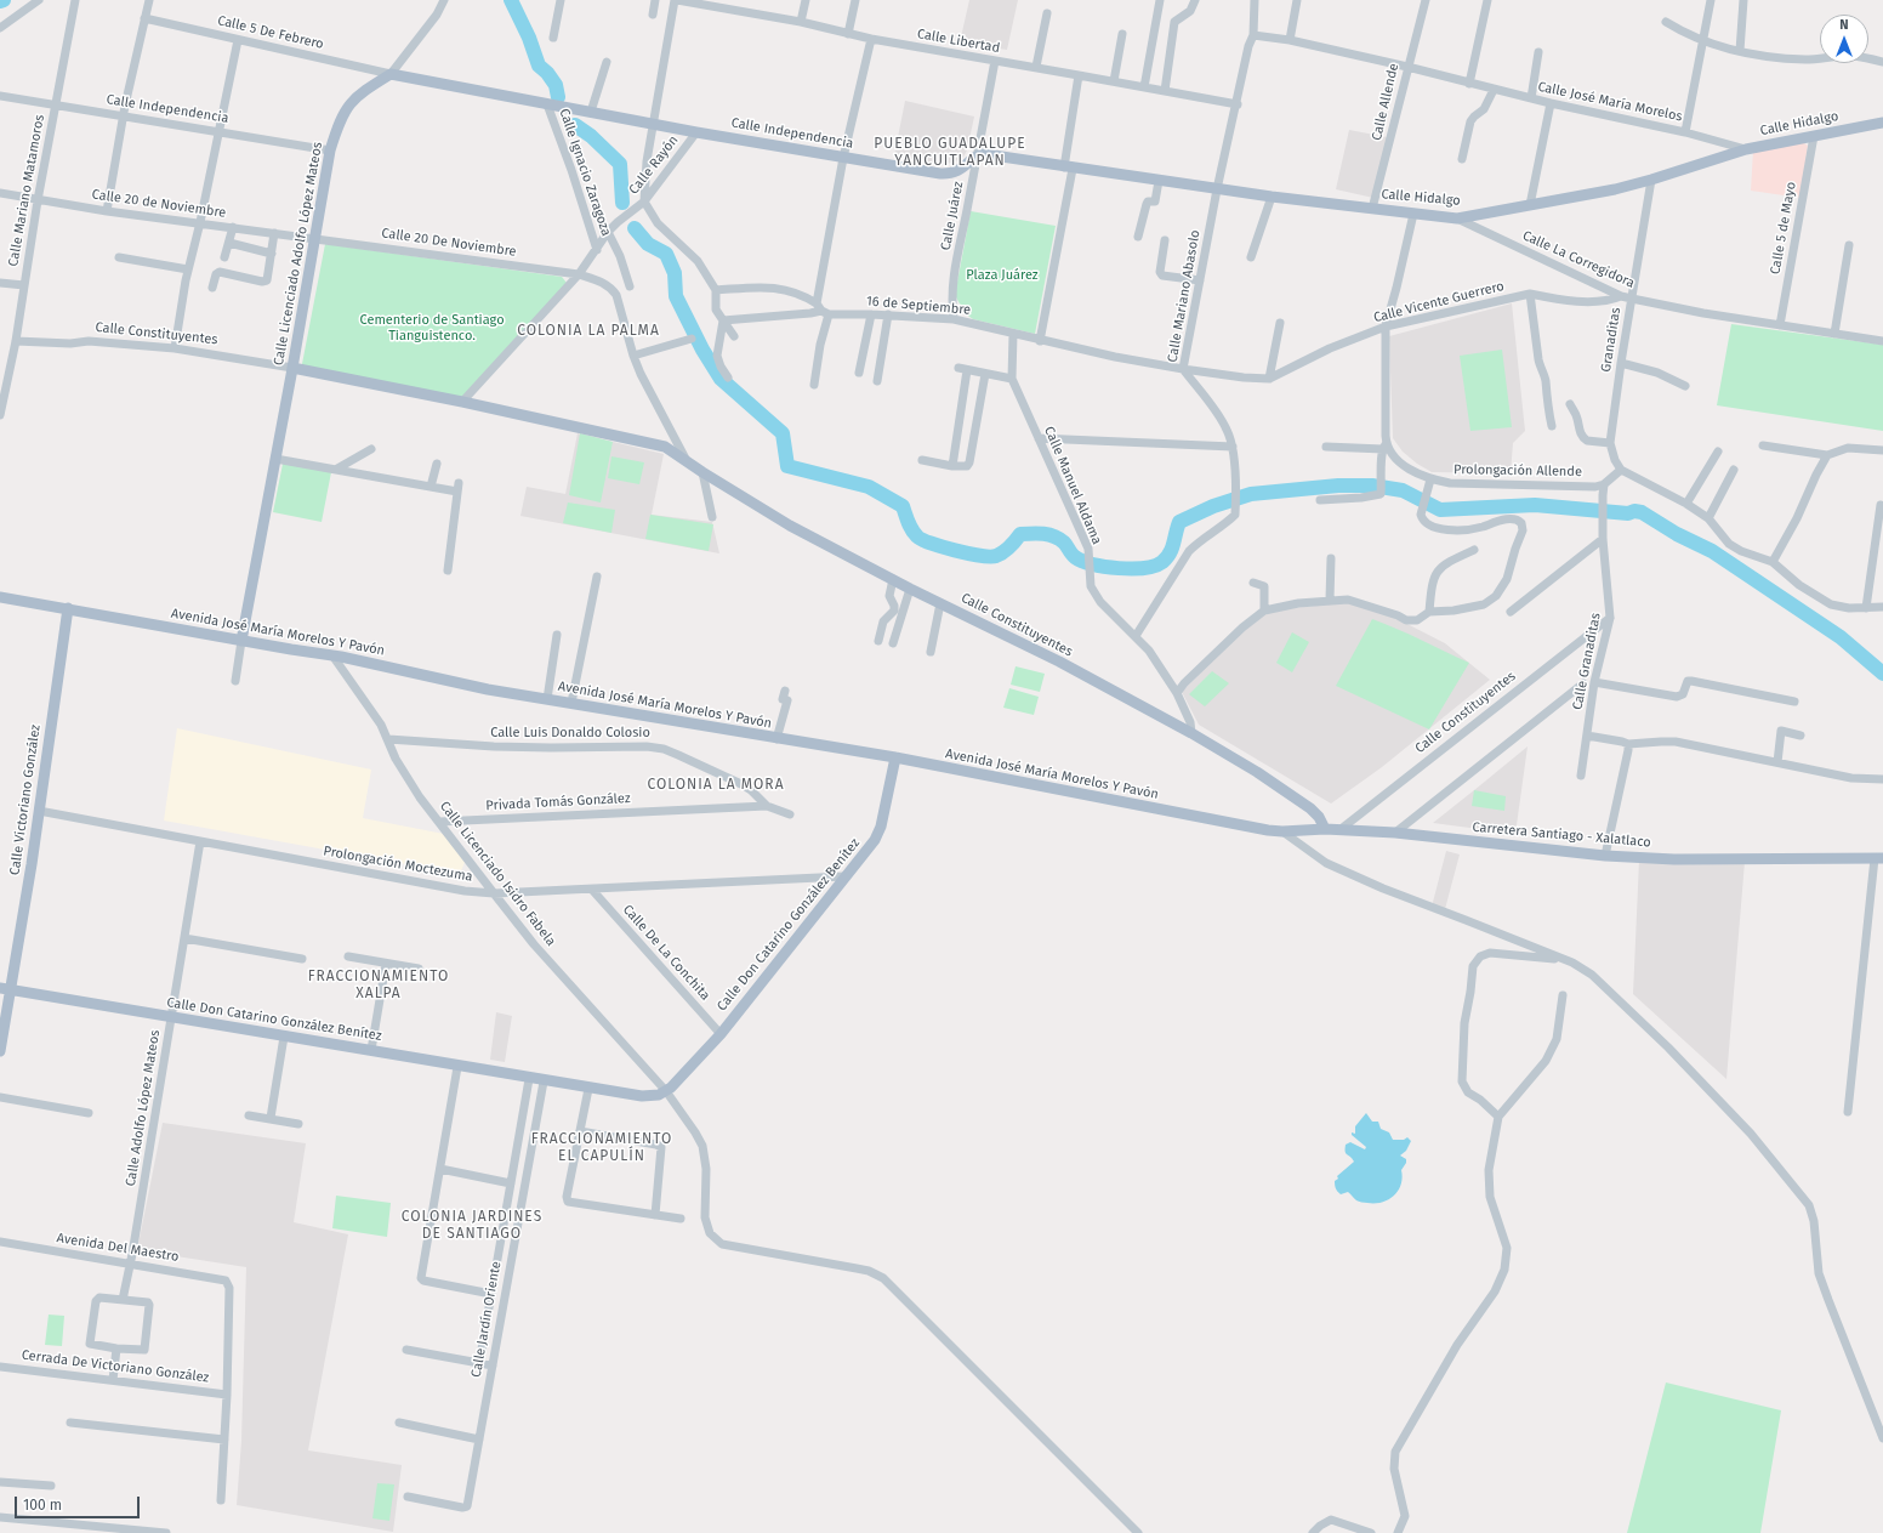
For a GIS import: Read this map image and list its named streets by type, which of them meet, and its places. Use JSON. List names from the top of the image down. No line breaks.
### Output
{"streets":{"main road":["Calle Independencia","Calle Hidalgo","Calle Licenciado Adolfo López Mateos","Calle Constituyentes","Avenida José María Morelos Y Pavón","Calle Victoriano González","Carretera Santiago - Xalatlaco","Calle Don Catarino González Benítez"],"street":["Calle 5 De Febrero","Calle Libertad","Calle Allende","Calle José María Morelos","Calle Rayón","Calle Ignacio Zaragoza","Calle Mariano Matamoros","Calle 20 de Noviembre","Calle Juárez","Calle 5 de Mayo","Calle 20 De Noviembre","Calle La Corregidora","Calle Mariano Abasolo","Calle Vicente Guerrero","16 de Septiembre","Granaditas","Prolongación Allende","Calle Manuel Aldama","Calle Granaditas","Calle Luis Donaldo Colosio","Privada Tomás González","Prolongación Moctezuma","Calle Licenciado Isidro Fabela","Calle De La Conchita","Calle Adolfo López Mateos","Avenida Del Maestro","Calle Jardín Oriente","Cerrada De Victoriano González"]},"crossings":[["Calle 5 De Febrero","Calle Licenciado Adolfo López Mateos"],["Calle Libertad","Calle Juárez"],["Calle Libertad","Calle Mariano Abasolo"],["Calle Allende","Calle José María Morelos"],["Calle Allende","Calle Hidalgo"],["Calle José María Morelos","Calle Hidalgo"],["Calle José María Morelos","Calle Mariano Abasolo"],["Calle Independencia","Calle Hidalgo"],["Calle Independencia","Calle Rayón"],["Calle Independencia","Calle Mariano Matamoros"],["Calle Independencia","Calle Juárez"],["Calle Independencia","Calle Licenciado Adolfo López Mateos"],["Calle Hidalgo","Calle Juárez"],["Calle Hidalgo","Calle 5 de Mayo"],["Calle Hidalgo","Calle La Corregidora"],["Calle Hidalgo","Calle Mariano Abasolo"],["Calle Hidalgo","Granaditas"],["Calle Rayón","Calle Ignacio Zaragoza"],["Calle Rayón","Calle 20 De Noviembre"],["Calle Rayón","Calle Constituyentes"],["Calle Mariano Matamoros","Calle 20 de Noviembre"],["Calle Mariano Matamoros","Calle Constituyentes"],["Calle 20 de Noviembre","Calle 20 De Noviembre"],["Calle 20 de Noviembre","Calle Licenciado Adolfo López Mateos"],["Calle Juárez","16 de Septiembre"],["Calle 5 de Mayo","Calle La Corregidora"],["Calle 20 De Noviembre","Calle Licenciado Adolfo López Mateos"],["Calle Licenciado Adolfo López Mateos","Calle Constituyentes"],["Calle Licenciado Adolfo López Mateos","Avenida José María Morelos Y Pavón"],["Calle La Corregidora","Calle Vicente Guerrero"],["Calle La Corregidora","Granaditas"],["Calle Mariano Abasolo","Calle Vicente Guerrero"],["Calle Mariano Abasolo","Calle Manuel Aldama"],["Calle Vicente Guerrero","16 de Septiembre"],["Calle Vicente Guerrero","Calle Manuel Aldama"],["16 de Septiembre","Calle Manuel Aldama"],["Calle Constituyentes","Calle Manuel Aldama"],["Calle Constituyentes","Avenida José María Morelos Y Pavón"],["Calle Constituyentes","Calle Granaditas"],["Calle Constituyentes","Carretera Santiago - Xalatlaco"],["Prolongación Allende","Calle Granaditas"],["Avenida José María Morelos Y Pavón","Calle Victoriano González"],["Avenida José María Morelos Y Pavón","Carretera Santiago - Xalatlaco"],["Avenida José María Morelos Y Pavón","Calle Licenciado Isidro Fabela"],["Avenida José María Morelos Y Pavón","Calle Don Catarino González Benítez"],["Calle Luis Donaldo Colosio","Privada Tomás González"],["Calle Luis Donaldo Colosio","Calle Licenciado Isidro Fabela"],["Calle Victoriano González","Prolongación Moctezuma"],["Calle Victoriano González","Calle Don Catarino González Benítez"],["Privada Tomás González","Calle Licenciado Isidro Fabela"],["Prolongación Moctezuma","Calle Licenciado Isidro Fabela"],["Prolongación Moctezuma","Calle Don Catarino González Benítez"],["Prolongación Moctezuma","Calle De La Conchita"],["Prolongación Moctezuma","Calle Adolfo López Mateos"],["Calle Licenciado Isidro Fabela","Calle Don Catarino González Benítez"],["Calle Don Catarino González Benítez","Calle De La Conchita"],["Calle Don Catarino González Benítez","Calle Adolfo López Mateos"],["Calle Don Catarino González Benítez","Calle Jardín Oriente"],["Calle Adolfo López Mateos","Avenida Del Maestro"],["Avenida Del Maestro","Cerrada De Victoriano González"]],"districts":["PUEBLO GUADALUPE YANCUITLAPAN","COLONIA LA PALMA","COLONIA LA MORA","FRACCIONAMIENTO XALPA","FRACCIONAMIENTO EL CAPULÍN","COLONIA JARDINES DE SANTIAGO"],"parks":["Plaza Juárez","Cementerio de Santiago Tianguistenco."],"scale_bar":"100 m","north":"top"}
